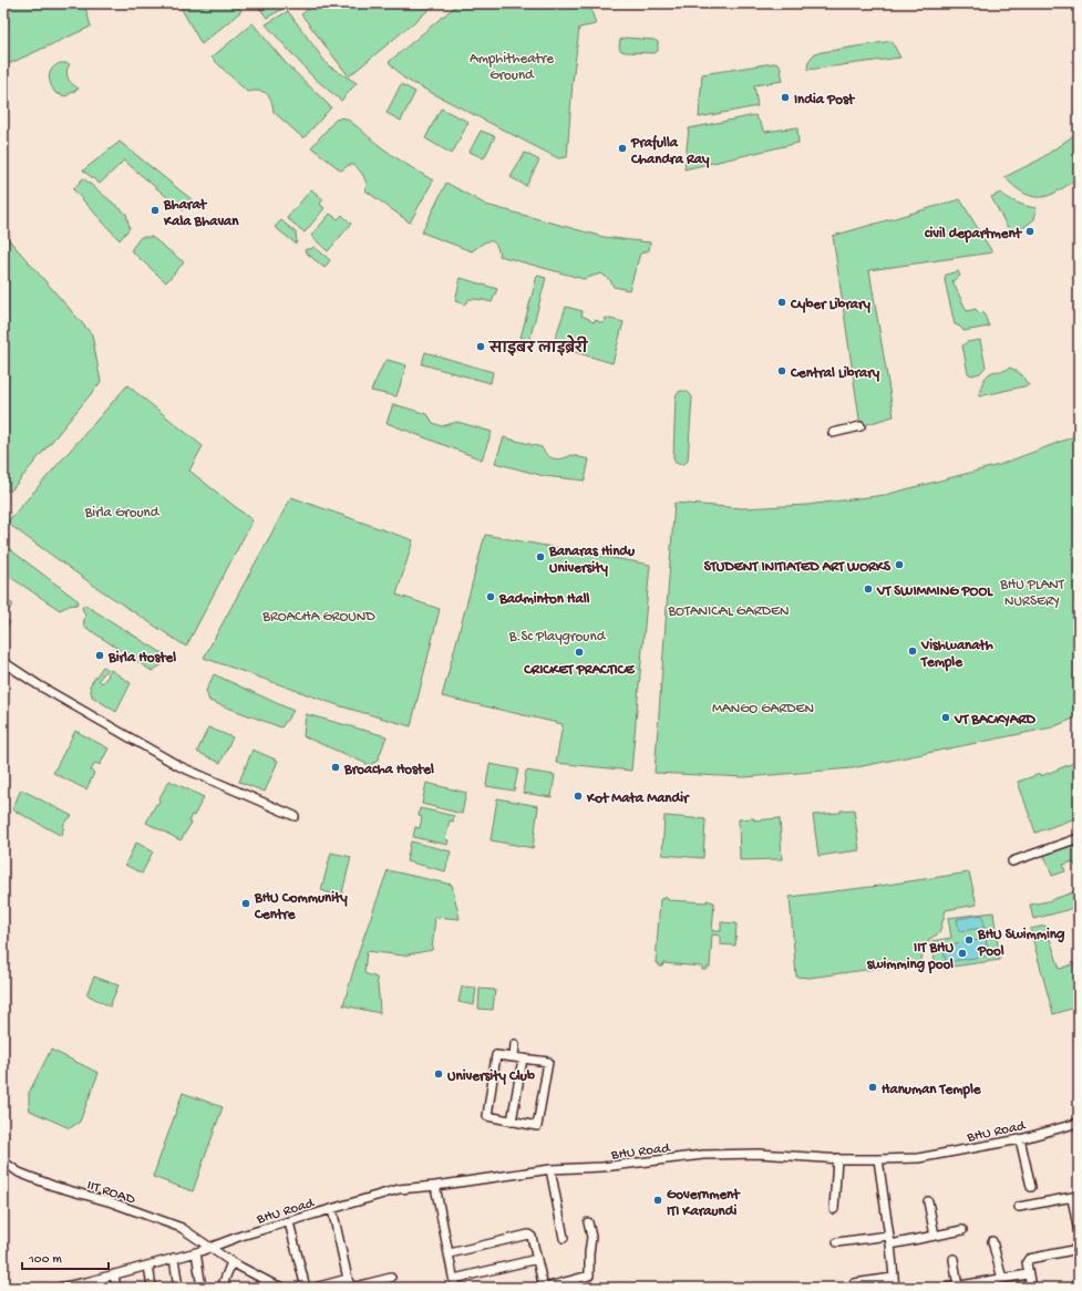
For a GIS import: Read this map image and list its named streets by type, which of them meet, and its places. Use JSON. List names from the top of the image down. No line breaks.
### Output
{"streets":{"street":["BHU Road","IIT ROAD"]},"crossings":[["BHU Road","IIT ROAD"]],"parks":["Amphitheatre Ground","Birla Ground","BHU PLANT NURSERY","BOTANICAL GARDEN","BROACHA GROUND","B.Sc Playground","MANGO GARDEN"],"places":["India Post","Prafulla Chandra Ray","Bharat Kala Bhavan","civil department","Cyber Library","साइबर लाइब्रेरी","Central Library","Banaras Hindu University","STUDENT INITIATED ART WORKS","VT SWIMMING POOL","Badminton Hall","Vishwanath Temple","CRICKET PRACTICE","Birla Hostel","VT BACKYARD","Broacha Hostel","Kot Mata Mandir","BHU Community Centre","BHU Swimming Pool","IIT BHU swimming pool","University Club","Hanuman Temple","Government ITI Karaundi"],"scale_bar":"100 m"}
